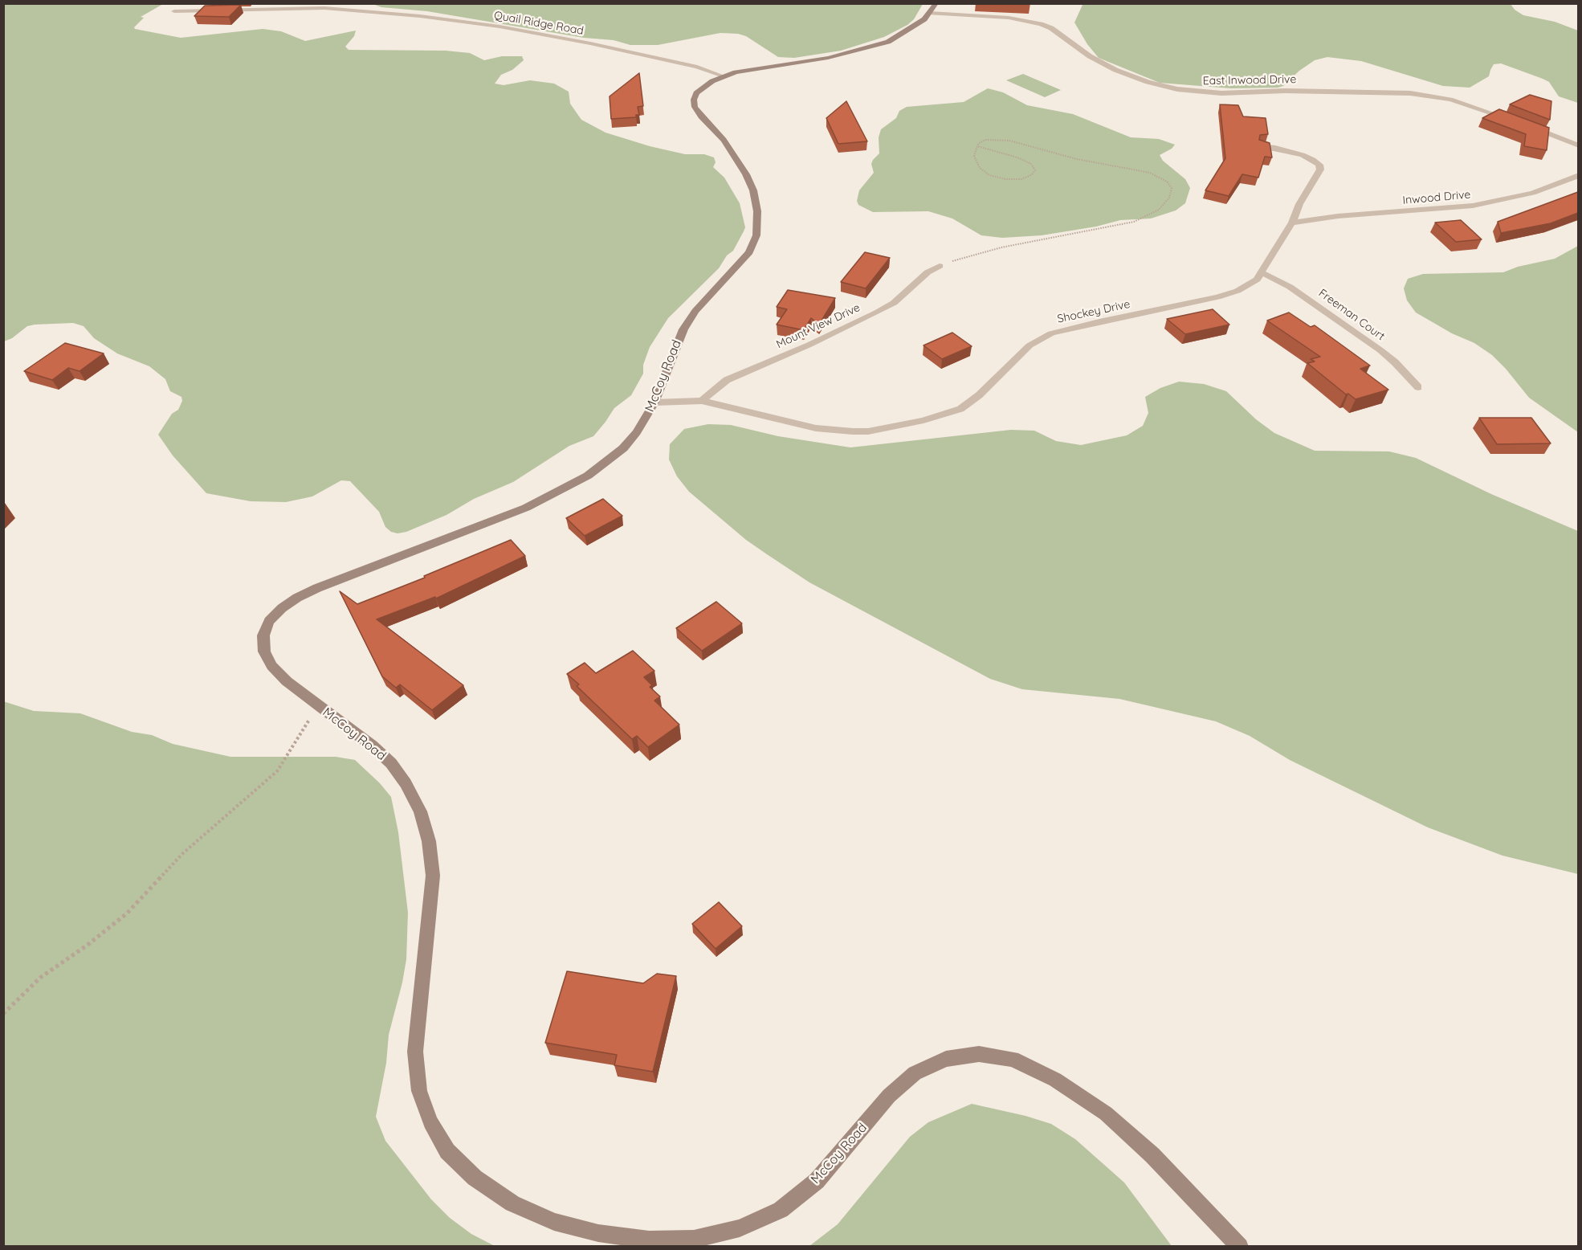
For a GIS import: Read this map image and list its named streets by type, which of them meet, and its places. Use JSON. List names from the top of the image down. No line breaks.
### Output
{"streets":{"street":["Quail Ridge Road","East Inwood Drive","Inwood Drive","Shockey Drive","Freeman Court","Mount View Drive","McCoy Road"]},"crossings":[["Quail Ridge Road","McCoy Road"],["East Inwood Drive","McCoy Road"],["Inwood Drive","Shockey Drive"],["Shockey Drive","Freeman Court"],["Shockey Drive","Mount View Drive"],["Shockey Drive","McCoy Road"]]}
